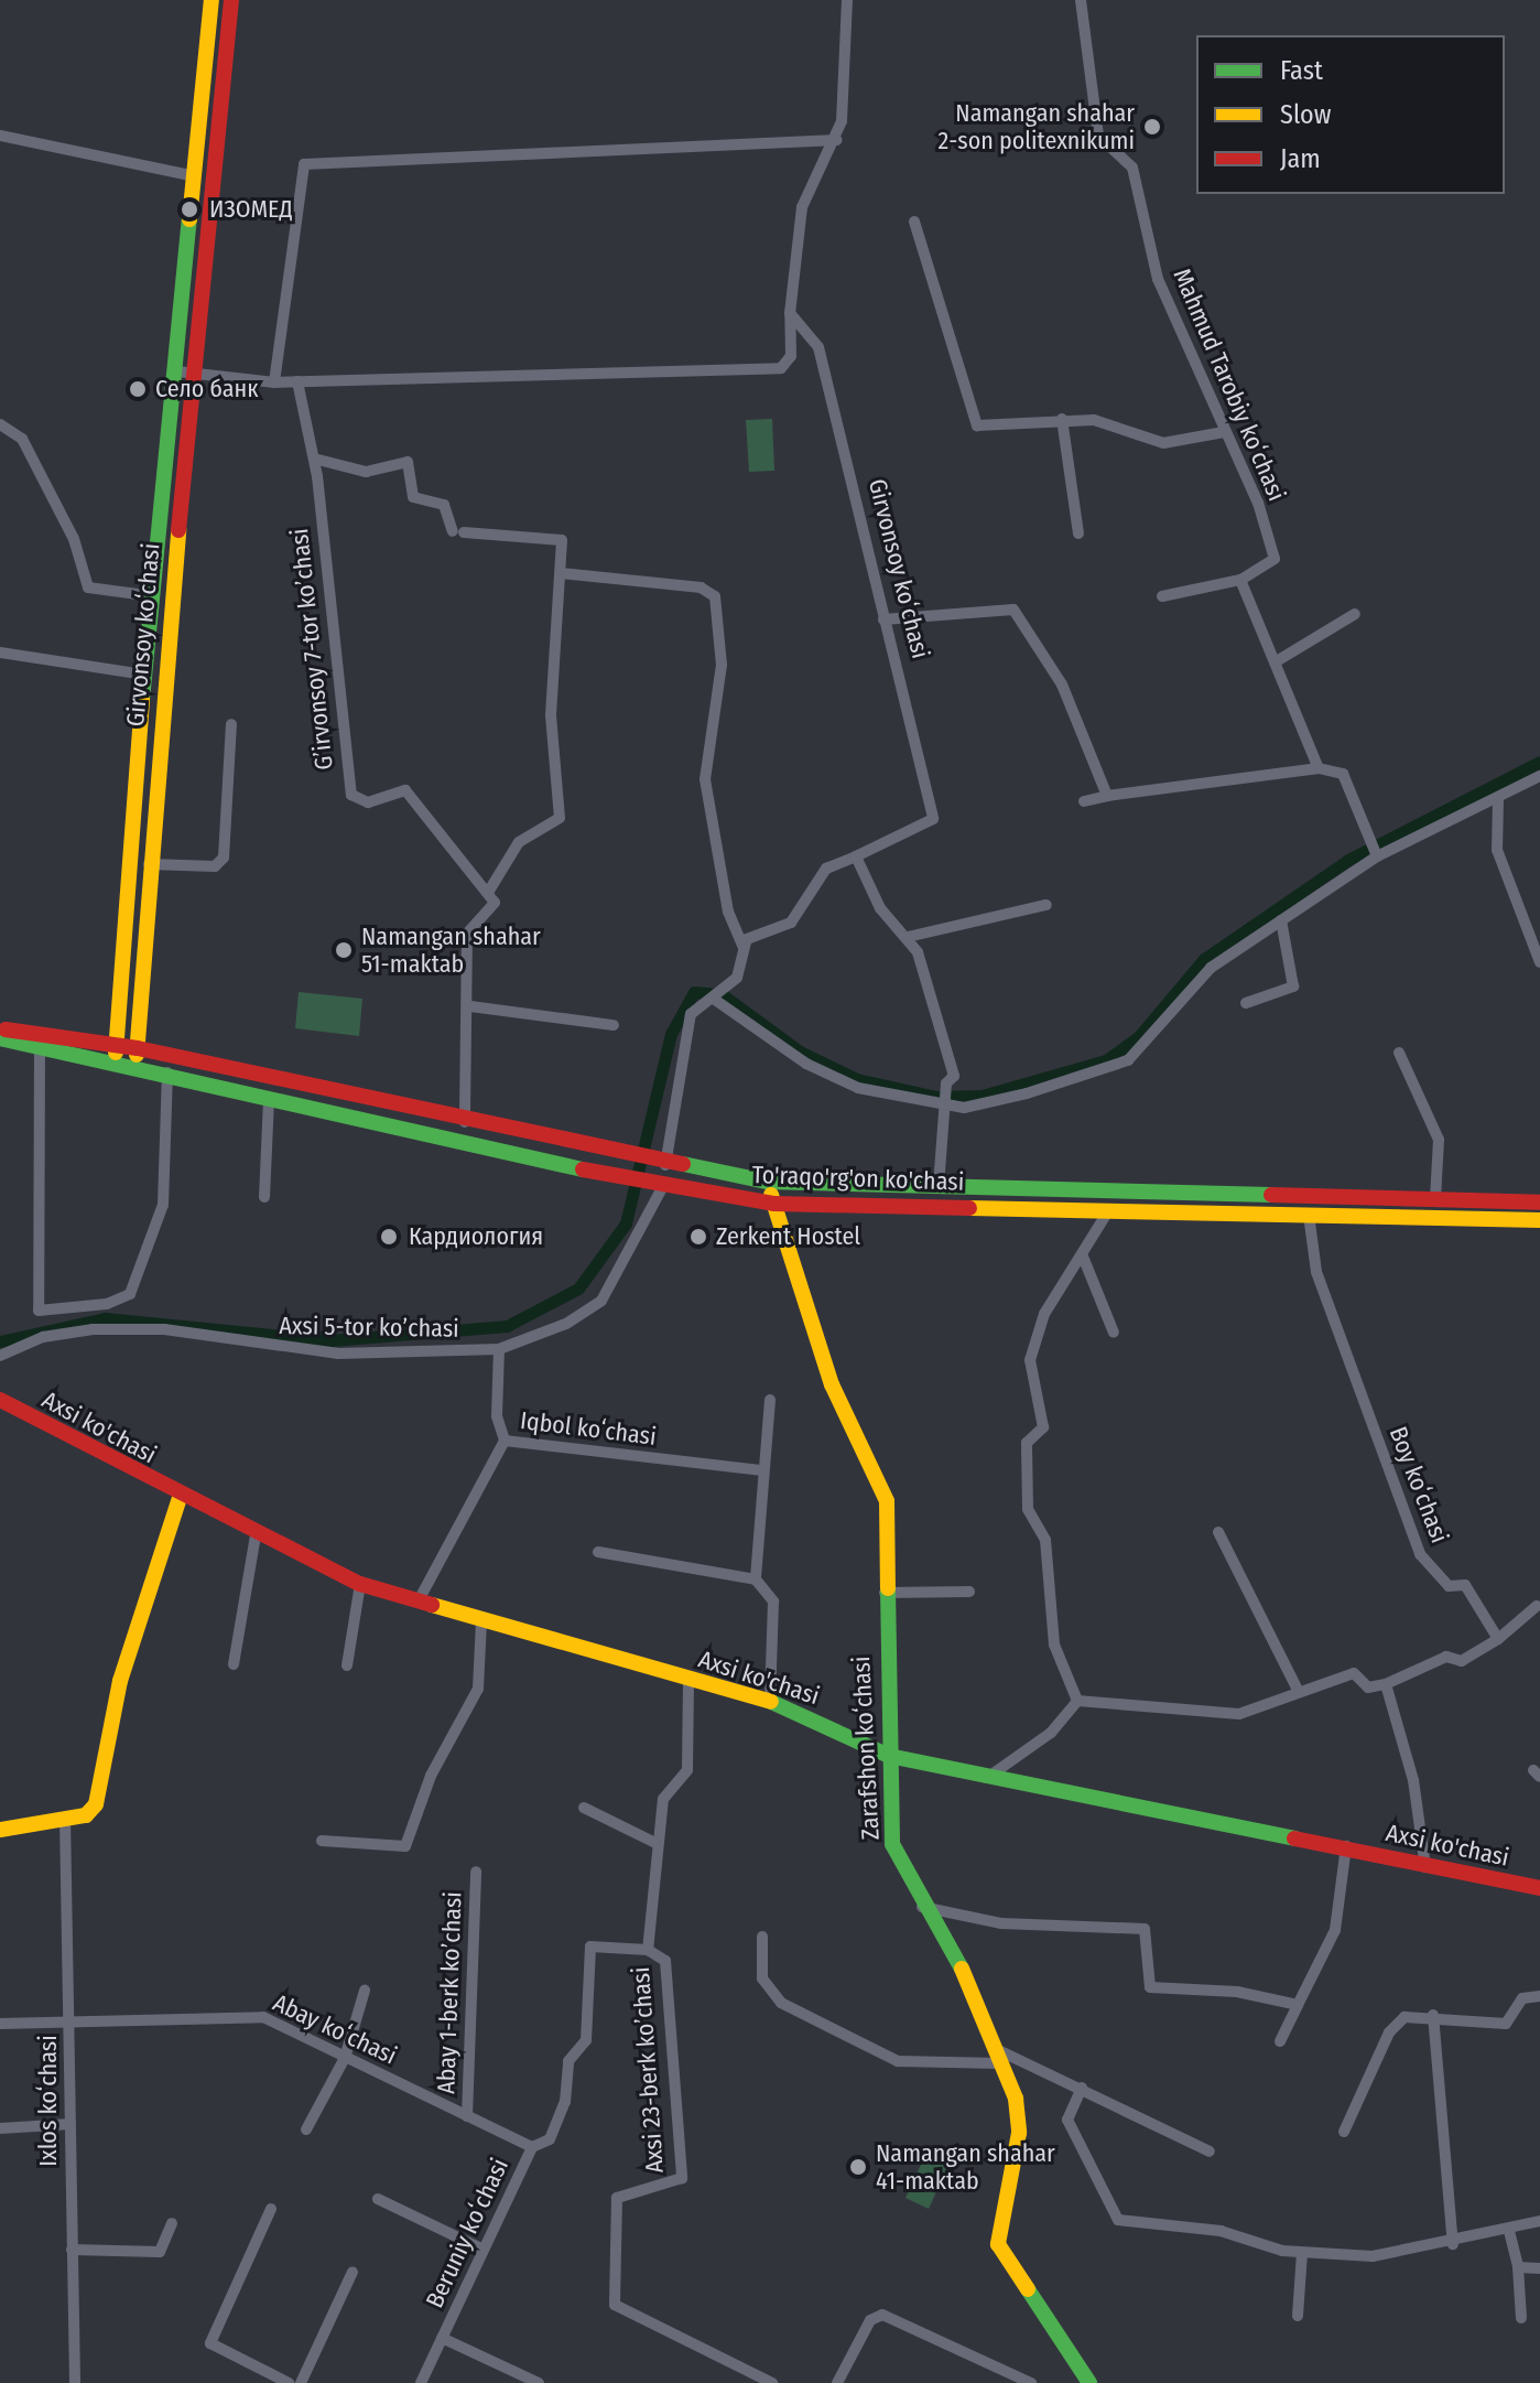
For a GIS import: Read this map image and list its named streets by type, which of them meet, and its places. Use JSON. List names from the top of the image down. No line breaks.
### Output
{"streets":{"main road":["Girvonsoy koʻchasi","To'raqo'rg'on ko'chasi","Axsi ko'chasi","Zarafshon koʻchasi"],"street":["Mahmud Tarobiy koʻchasi","Gʼirvonsoy 7-tor koʼchasi","Аxsi 5-tor koʼchasi","Iqbol koʻchasi","Boy koʻchasi","Аbay 1-berk koʼchasi","Abay koʻchasi","Аxsi 23-berk koʼchasi","Ixlos koʻchasi","Beruniy koʻchasi"]},"crossings":[["Girvonsoy koʻchasi","To'raqo'rg'on ko'chasi"],["To'raqo'rg'on ko'chasi","Аxsi 5-tor koʼchasi"],["To'raqo'rg'on ko'chasi","Boy koʻchasi"],["To'raqo'rg'on ko'chasi","Zarafshon koʻchasi"],["Аxsi 5-tor koʼchasi","Iqbol koʻchasi"],["Axsi ko'chasi","Zarafshon koʻchasi"],["Axsi ko'chasi","Аxsi 23-berk koʼchasi"],["Аbay 1-berk koʼchasi","Abay koʻchasi"],["Abay koʻchasi","Ixlos koʻchasi"],["Abay koʻchasi","Beruniy koʻchasi"],["Аxsi 23-berk koʼchasi","Beruniy koʻchasi"]],"places":["Namangan shahar 2-son politexnikumi","ИЗОМЕД","Село банк","Namangan shahar 51-maktab","Кардиология","Zerkent Hostel","Namangan shahar 41-maktab"],"legend":["Fast","Slow","Jam"]}
